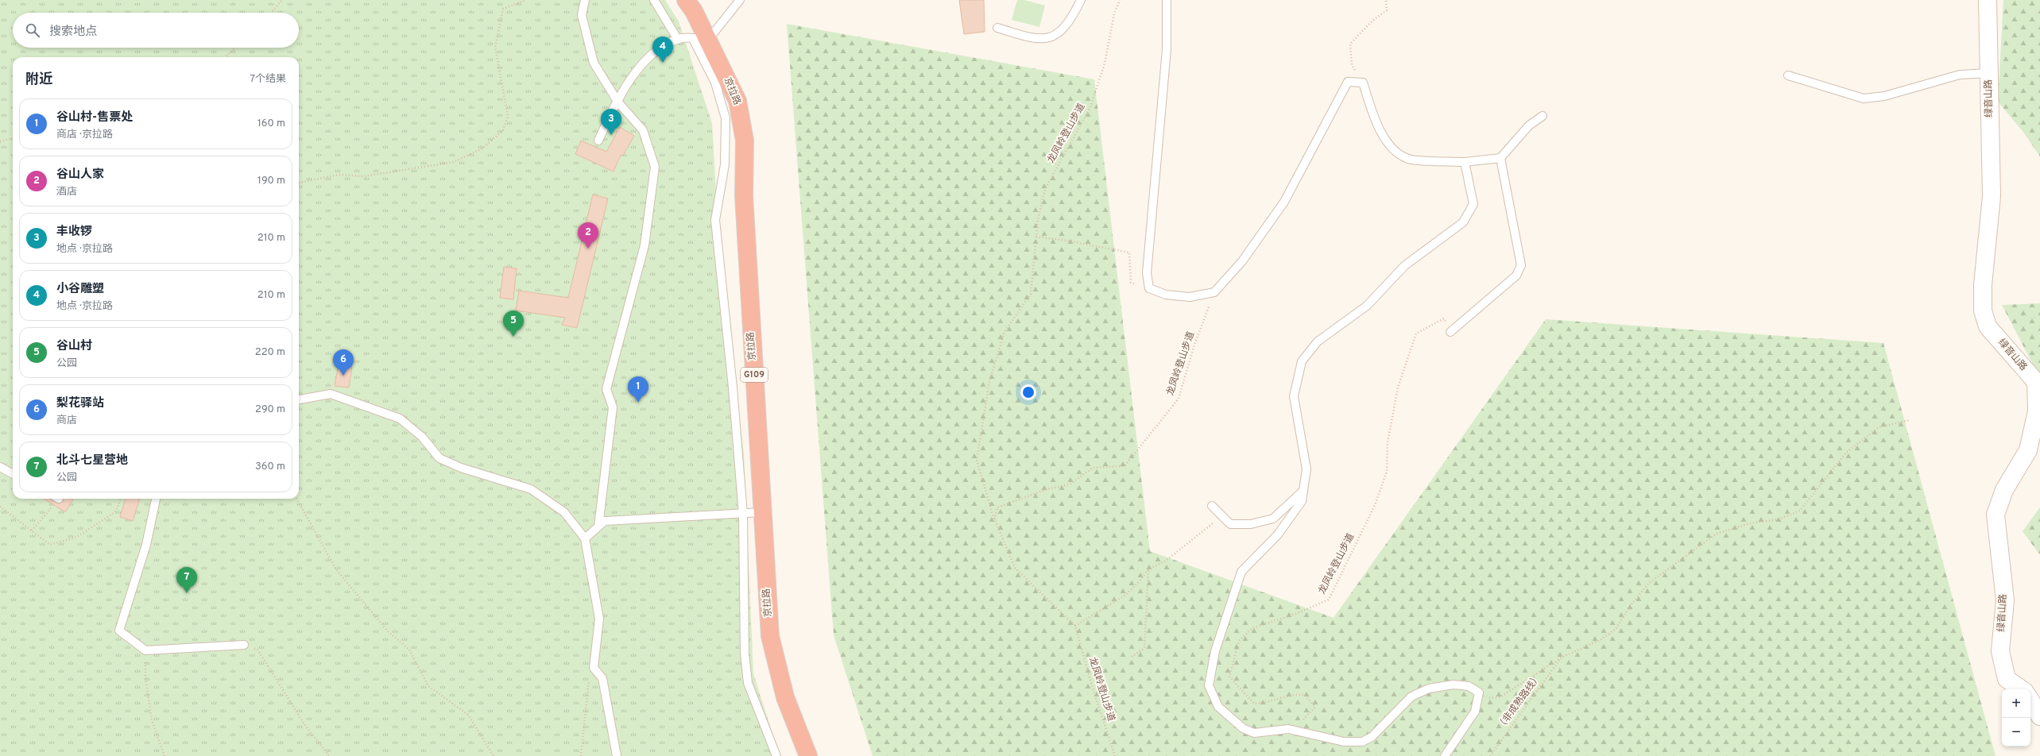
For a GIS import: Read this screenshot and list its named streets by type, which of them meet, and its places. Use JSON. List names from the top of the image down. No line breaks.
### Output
{"streets":{"highway":["京拉路","G109"],"street":["绿音山路"],"path":["龙凤岭登山步道","（非成熟路线）"]},"page":{"search":"搜索地点","pins":["4","3","2","5","6","1","7"],"heading":["附近","7个结果"],"list":[{"mark":"1","name":"谷山村-售票处","note":"商店 · 京拉路","value":"160 m"},{"mark":"2","name":"谷山人家","note":"酒店","value":"190 m"},{"mark":"3","name":"丰收锣","note":"地点 · 京拉路","value":"210 m"},{"mark":"4","name":"小谷雕塑","note":"地点 · 京拉路","value":"210 m"},{"mark":"5","name":"谷山村","note":"公园","value":"220 m"},{"mark":"6","name":"梨花驿站","note":"商店","value":"290 m"},{"mark":"7","name":"北斗七星营地","note":"公园","value":"360 m"}],"map_buttons":["+","−"]}}
